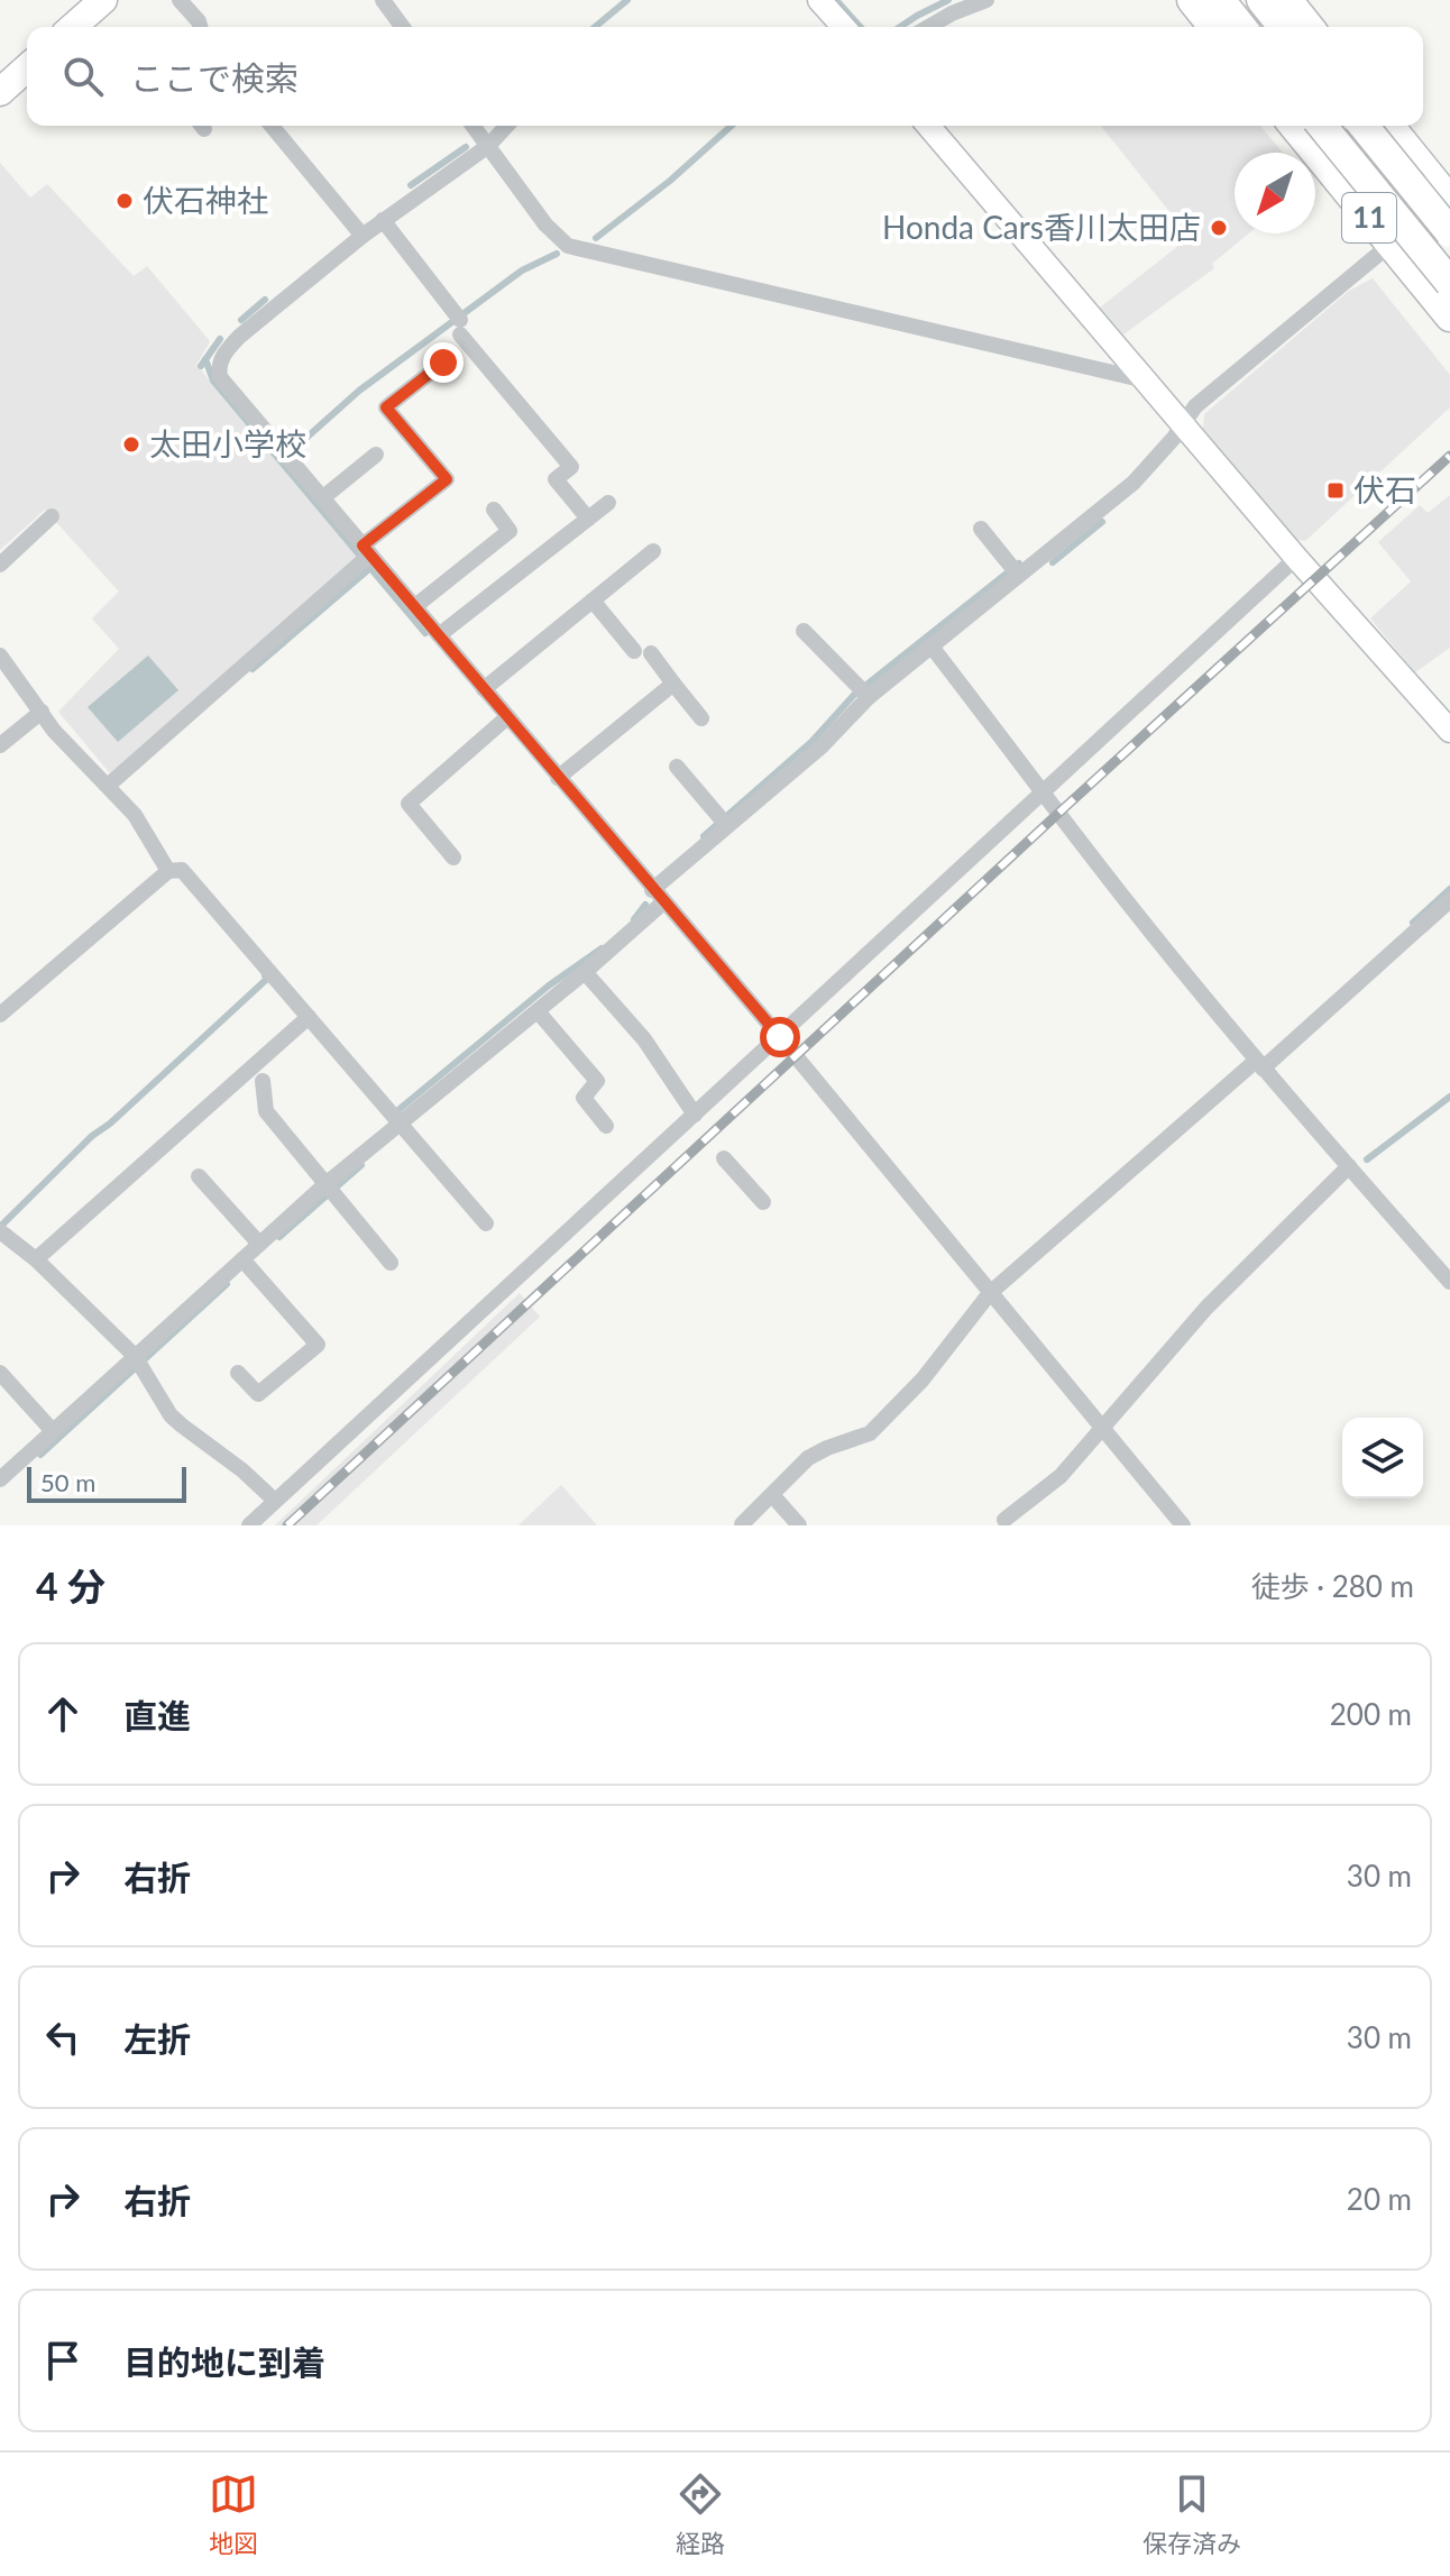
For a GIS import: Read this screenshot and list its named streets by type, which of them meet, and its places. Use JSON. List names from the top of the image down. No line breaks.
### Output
{"streets":{"highway":["11"]},"places":{"other":["伏石神社","Honda Cars香川太田店","太田小学校"],"transit":["伏石"]},"scale_bar":"50 m","north":"bottom left","page":{"search":"ここで検索","scale":"50 m","heading":["4 分","徒歩 · 280 m"],"list":[["直進","200 m"],["右折","30 m"],["左折","30 m"],["右折","20 m"],"目的地に到着"],"nav":["地図","経路","保存済み"]}}
